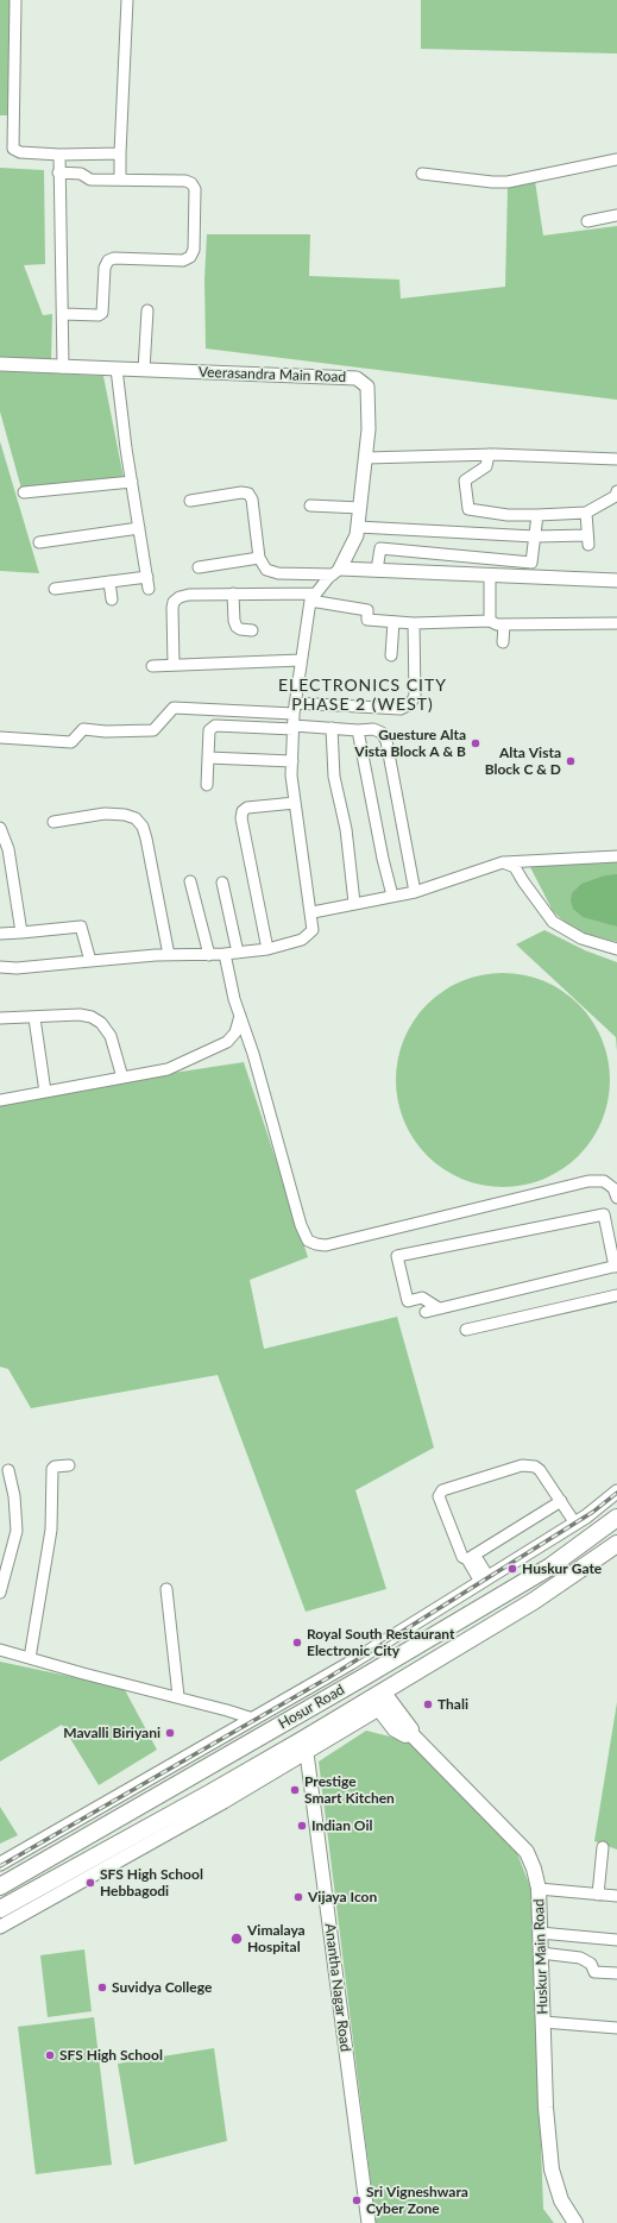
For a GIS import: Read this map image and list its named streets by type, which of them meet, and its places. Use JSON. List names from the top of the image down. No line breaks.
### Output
{"streets":{"highway":["Hosur Road"],"main road":["Huskur Main Road"],"street":["Veerasandra Main Road","Anantha Nagar Road"]},"crossings":[["Hosur Road","Huskur Main Road"],["Hosur Road","Anantha Nagar Road"]],"districts":["ELECTRONICS CITY PHASE 2 (WEST)"],"places":["Guesture Alta Vista Block A & B","Alta Vista Block C & D","Huskur Gate","Royal South Restaurant Electronic City","Thali","Mavalli Biriyani","Prestige Smart Kitchen","Indian Oil","SFS High School Hebbagodi","Vijaya Icon","Vimalaya Hospital","Suvidya College","SFS High School","Sri Vigneshwara Cyber Zone"]}
